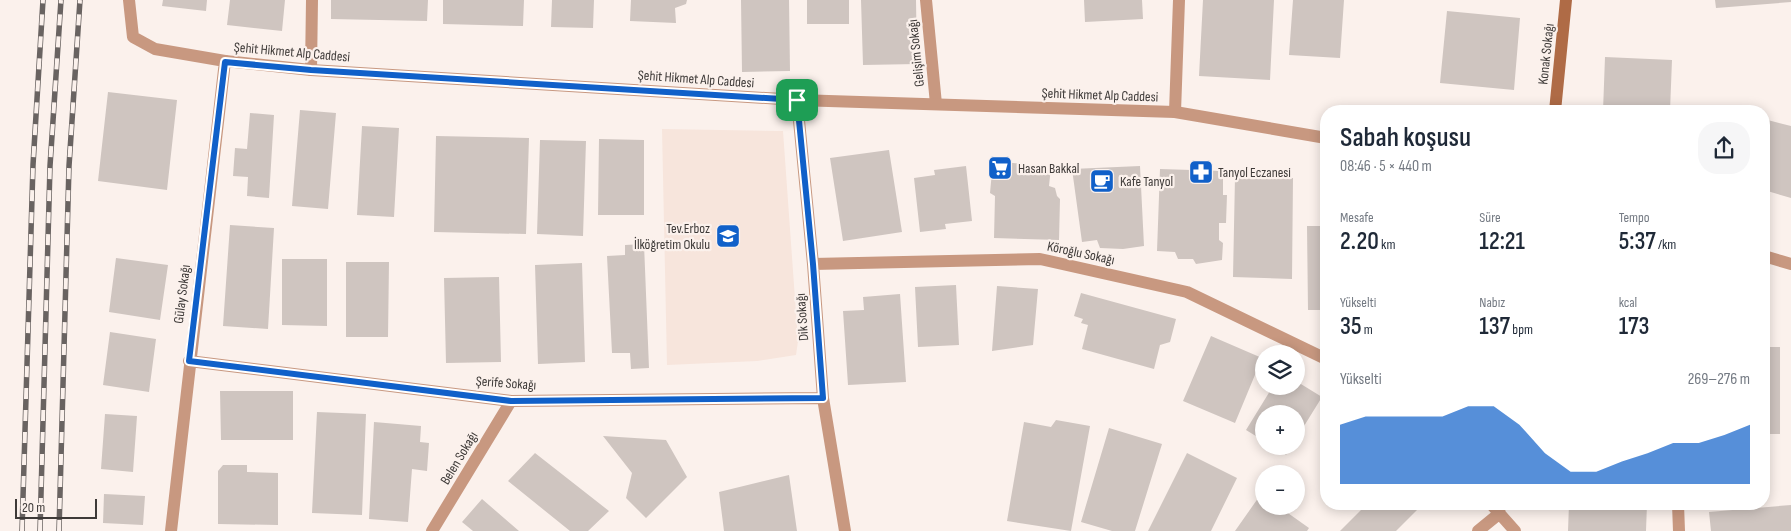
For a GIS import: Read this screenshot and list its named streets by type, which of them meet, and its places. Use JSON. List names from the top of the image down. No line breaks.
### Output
{"streets":{"main road":["Konak Sokağı"],"street":["Şehit Hikmet Alp Caddesi","Gelişim Sokağı","Köroğlu Sokağı","Gülay Sokağı","Dik Sokağı","Şerife Sokağı","Belen Sokağı"]},"crossings":[["Şehit Hikmet Alp Caddesi","Gelişim Sokağı"],["Şehit Hikmet Alp Caddesi","Gülay Sokağı"],["Şehit Hikmet Alp Caddesi","Dik Sokağı"],["Köroğlu Sokağı","Dik Sokağı"],["Gülay Sokağı","Şerife Sokağı"],["Dik Sokağı","Şerife Sokağı"],["Şerife Sokağı","Belen Sokağı"]],"places":{"supermarket":["Hasan Bakkal"],"pharmacy":["Tanyol Eczanesi"],"cafe":["Kafe Tanyol"],"school or university":["Tev.Erboz İlköğretim Okulu"]},"scale_bar":"20 m","page":{"heading":["Sabah koşusu","08:46 · 5 × 440 m"],"stats":[["Mesafe","2.20 km"],["Süre","12:21"],["Tempo","5:37 /km"],["Yükselti","35 m"],["Nabız","137 bpm"],["kcal","173"]],"map_buttons":["+","−"],"chart":["Yükselti","269–276 m"],"scale":"20 m"}}
